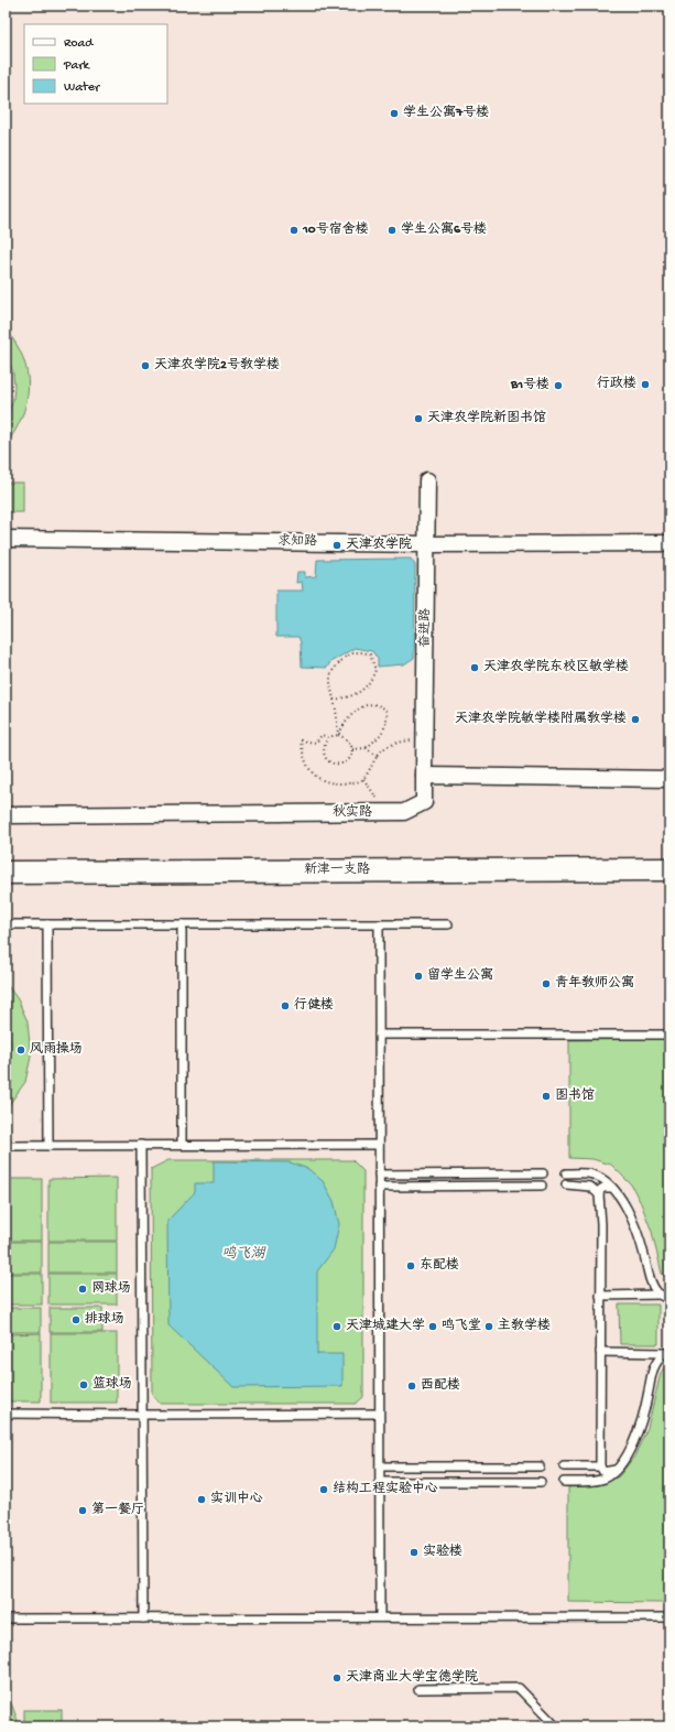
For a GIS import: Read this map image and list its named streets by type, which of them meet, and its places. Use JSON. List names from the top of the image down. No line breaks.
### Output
{"streets":{"street":["求知路","奋进路","秋实路","新津一支路"]},"crossings":[["求知路","奋进路"],["奋进路","秋实路"]],"water":["鸣飞湖"],"places":["学生公寓7号楼","10号宿舍楼","学生公寓6号楼","天津农学院2号教学楼","行政楼","B1号楼","天津农学院新图书馆","天津农学院","天津农学院东校区敏学楼","天津农学院敏学楼附属教学楼","留学生公寓","青年教师公寓","行健楼","风雨操场","图书馆","东配楼","网球场","排球场","天津城建大学","鸣飞堂","主教学楼","篮球场","西配楼","结构工程实验中心","实训中心","第一餐厅","实验楼","天津商业大学宝德学院"],"legend":["Road","Park","Water"]}
